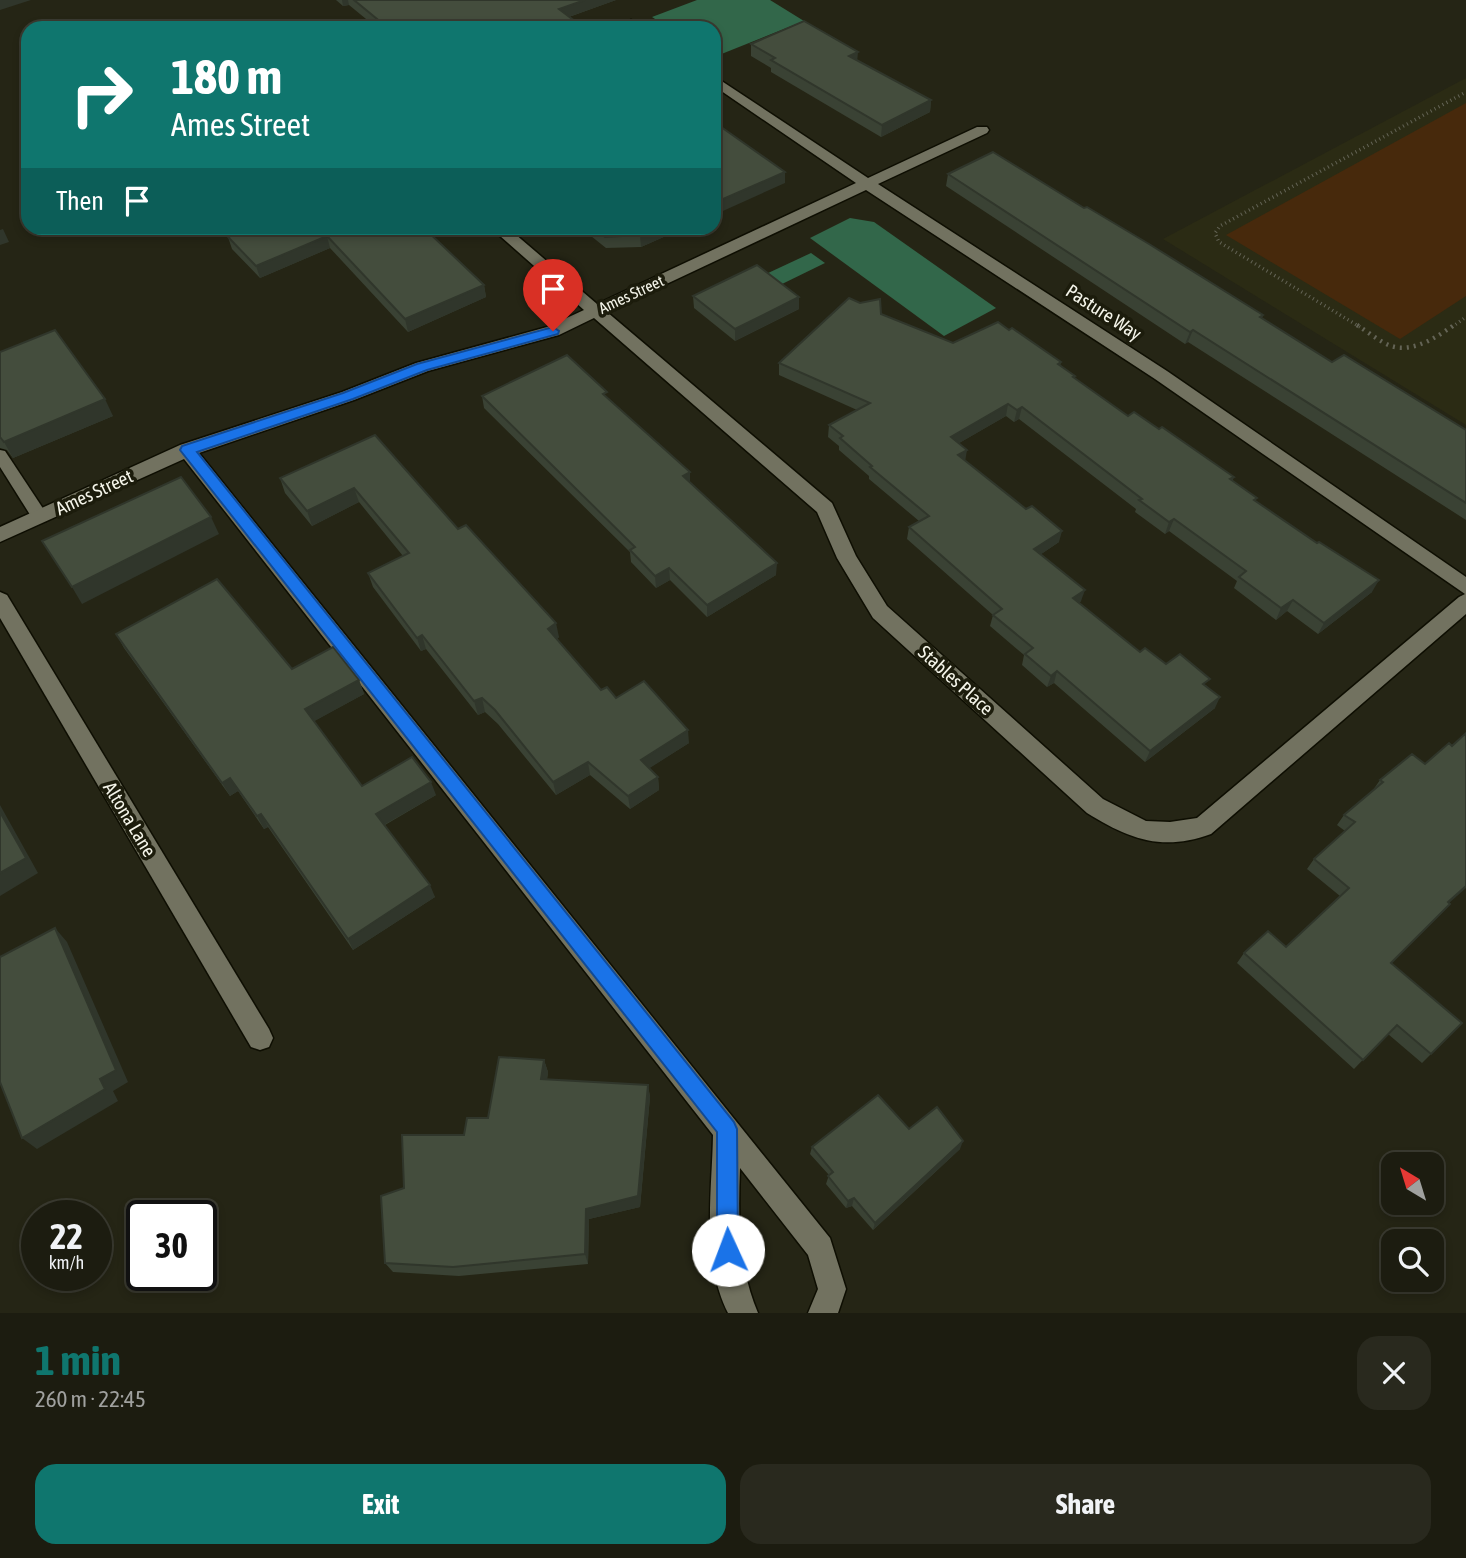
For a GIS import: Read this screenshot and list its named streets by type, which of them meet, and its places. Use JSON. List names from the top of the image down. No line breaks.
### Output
{"streets":{"street":["Ames Street","Pasture Way","Stables Place","Altona Lane"]},"crossings":[["Ames Street","Pasture Way"],["Ames Street","Stables Place"]],"north":"top left","page":{"turn":["180 m","Ames Street"],"then":"Then","speed":"22 km/h","limit":"30","heading":["1 min","260 m · 22:45"],"buttons":["Exit","Share"]}}
